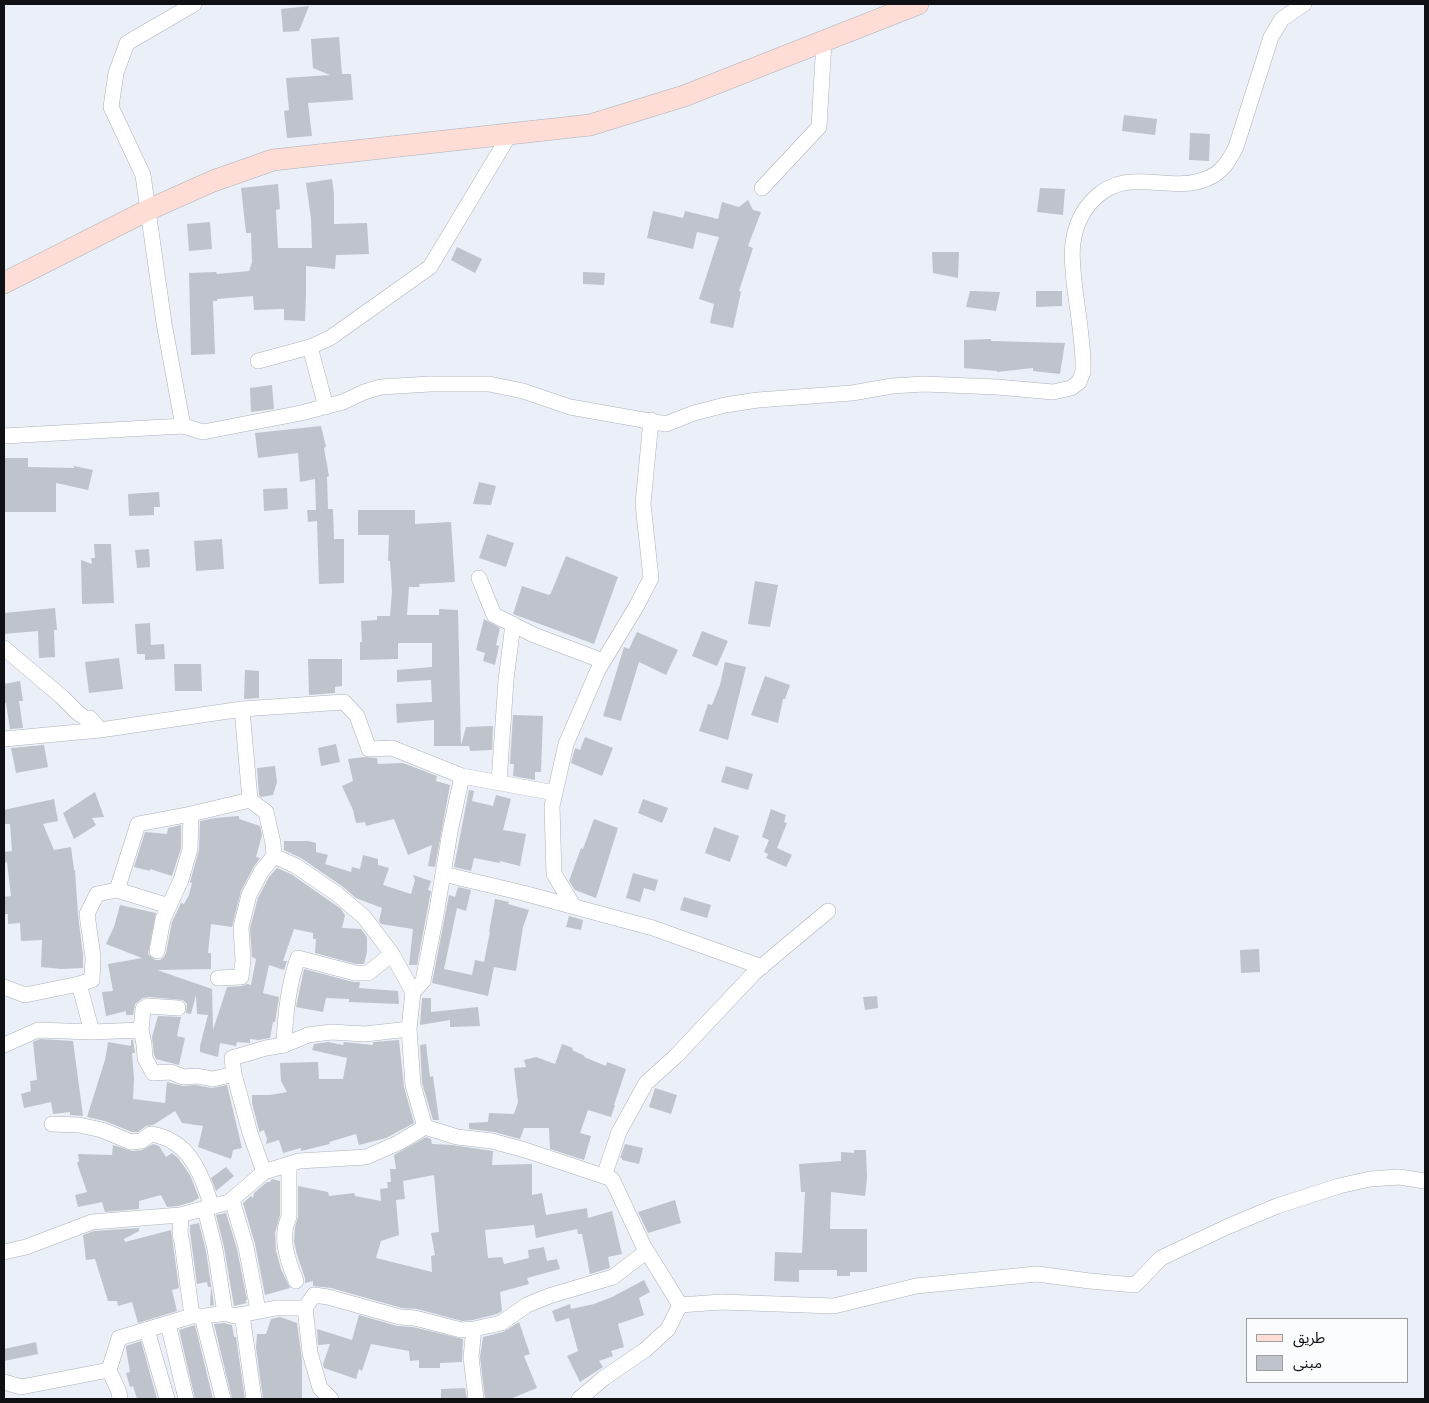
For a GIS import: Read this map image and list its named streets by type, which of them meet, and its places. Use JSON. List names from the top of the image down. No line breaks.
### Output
{"legend":["طريق","مبنى"]}
